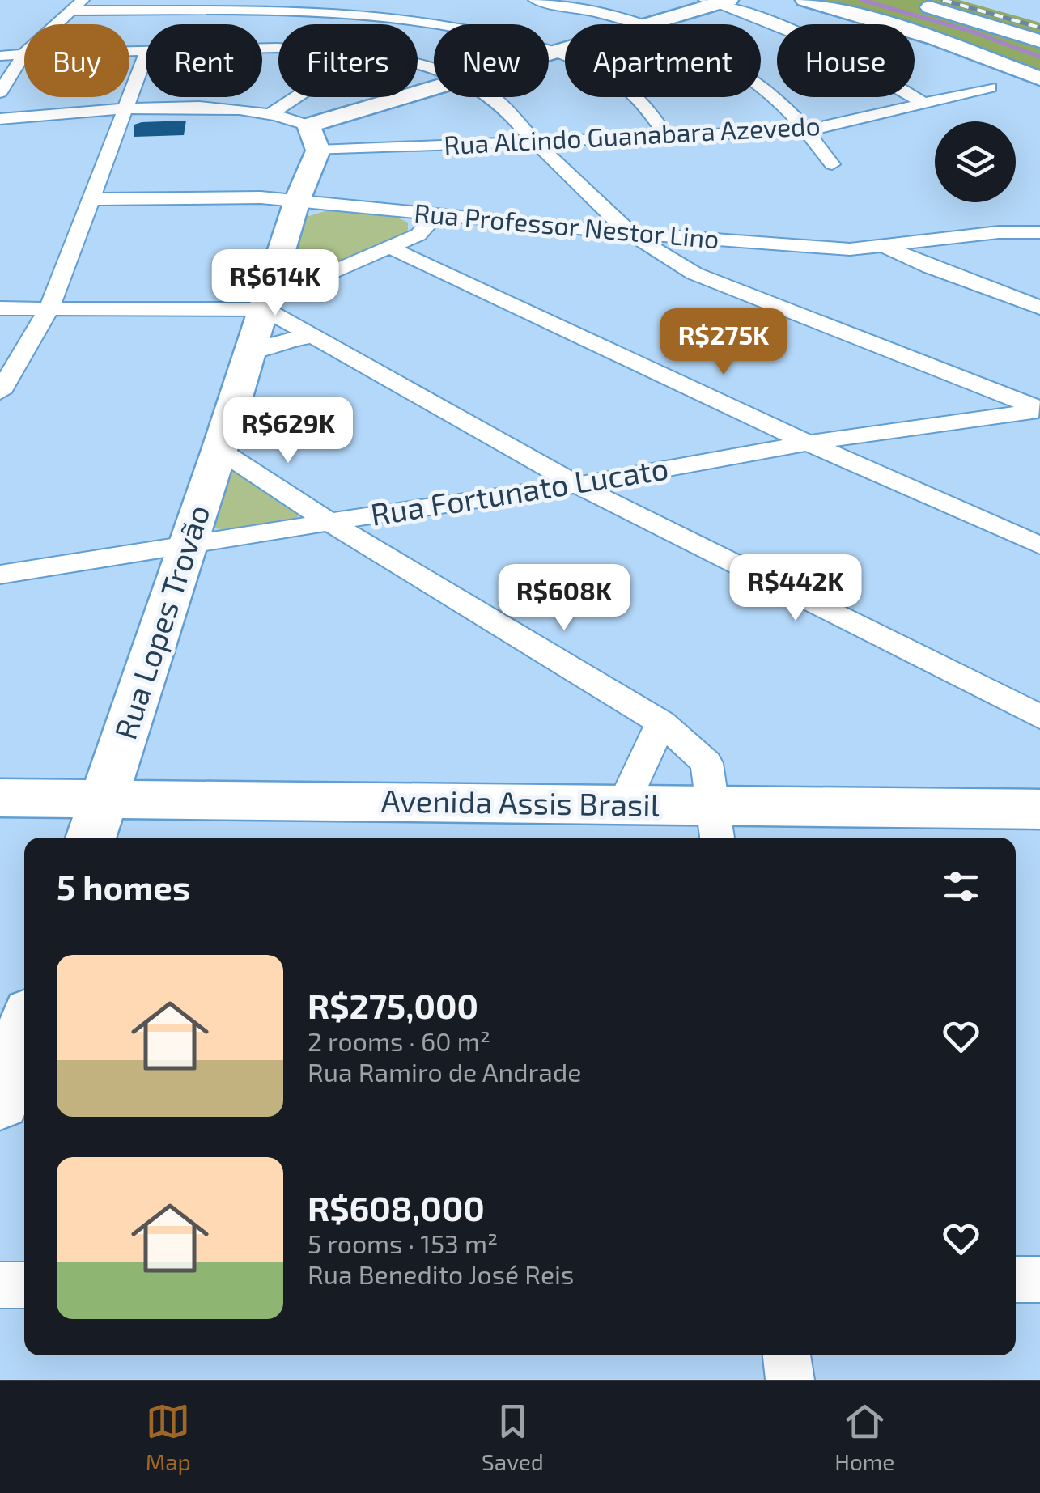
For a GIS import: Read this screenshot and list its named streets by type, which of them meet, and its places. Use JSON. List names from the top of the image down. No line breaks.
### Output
{"streets":{"main road":["Rua Lopes Trovão","Avenida Assis Brasil"],"street":["Rua Alcindo Guanabara Azevedo","Rua Professor Nestor Lino","Rua Fortunato Lucato"]},"crossings":[["Rua Alcindo Guanabara Azevedo","Rua Lopes Trovão"],["Rua Professor Nestor Lino","Rua Lopes Trovão"],["Rua Fortunato Lucato","Rua Lopes Trovão"],["Rua Lopes Trovão","Avenida Assis Brasil"]],"page":{"chip":["Buy","Rent","Filters","New","Apartment","House"],"price":["R$614K","R$275K","R$629K","R$442K","R$608K"],"heading":"5 homes","list":[{"name":"R$275,000","note":"2 rooms · 60 m² · Rua Ramiro de Andrade"},{"name":"R$608,000","note":"5 rooms · 153 m² · Rua Benedito José Reis"}],"tabs":["Map","Saved","Home"]}}
